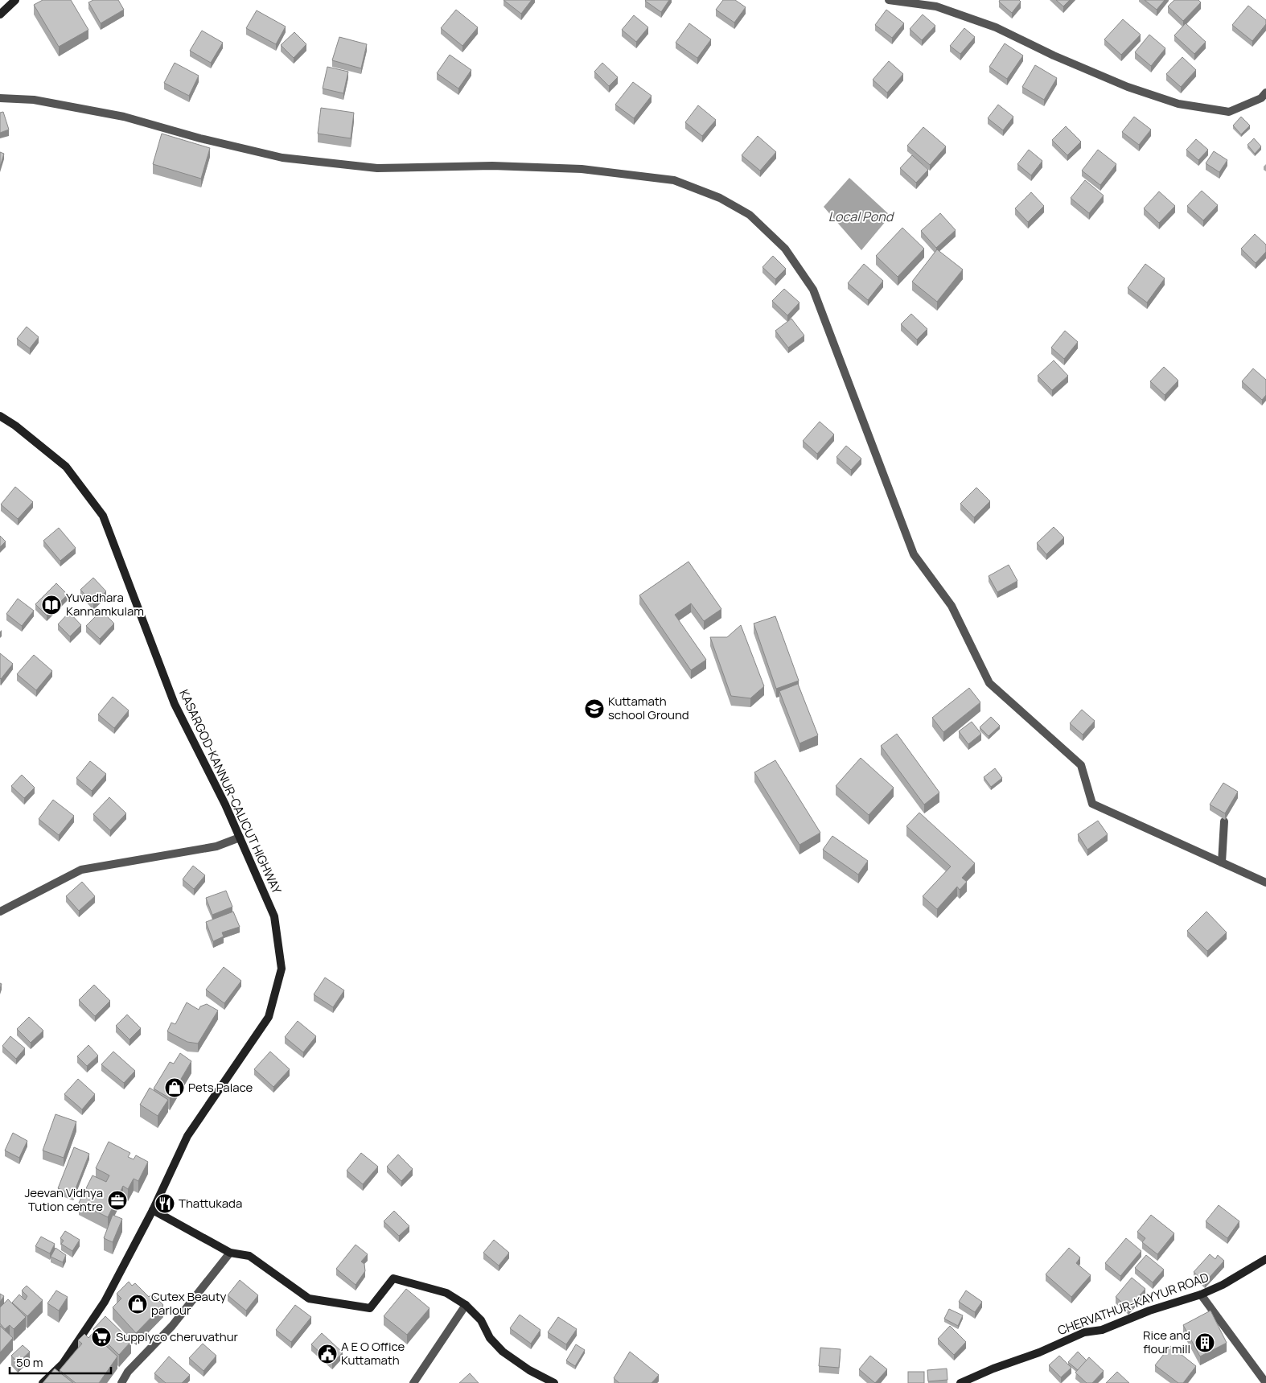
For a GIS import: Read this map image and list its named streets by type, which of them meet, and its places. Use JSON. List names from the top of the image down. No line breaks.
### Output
{"streets":{"main road":["KASARGOD-KANNUR-CALICUT HIGHWAY","CHERVATHUR-KAYYUR ROAD"]},"water":["Local Pond"],"places":{"library":["Yuvadhara Kannamkulam"],"school or university":["Kuttamath school Ground"],"shop":["Pets Palace","Cutex Beauty parlour"],"office":["Jeevan Vidhya Tution centre"],"restaurant":["Thattukada"],"supermarket":["Supplyco cheruvathur"],"building":["Rice and flour mill"],"public building":["A E O Office Kuttamath"]},"scale_bar":"50 m"}
